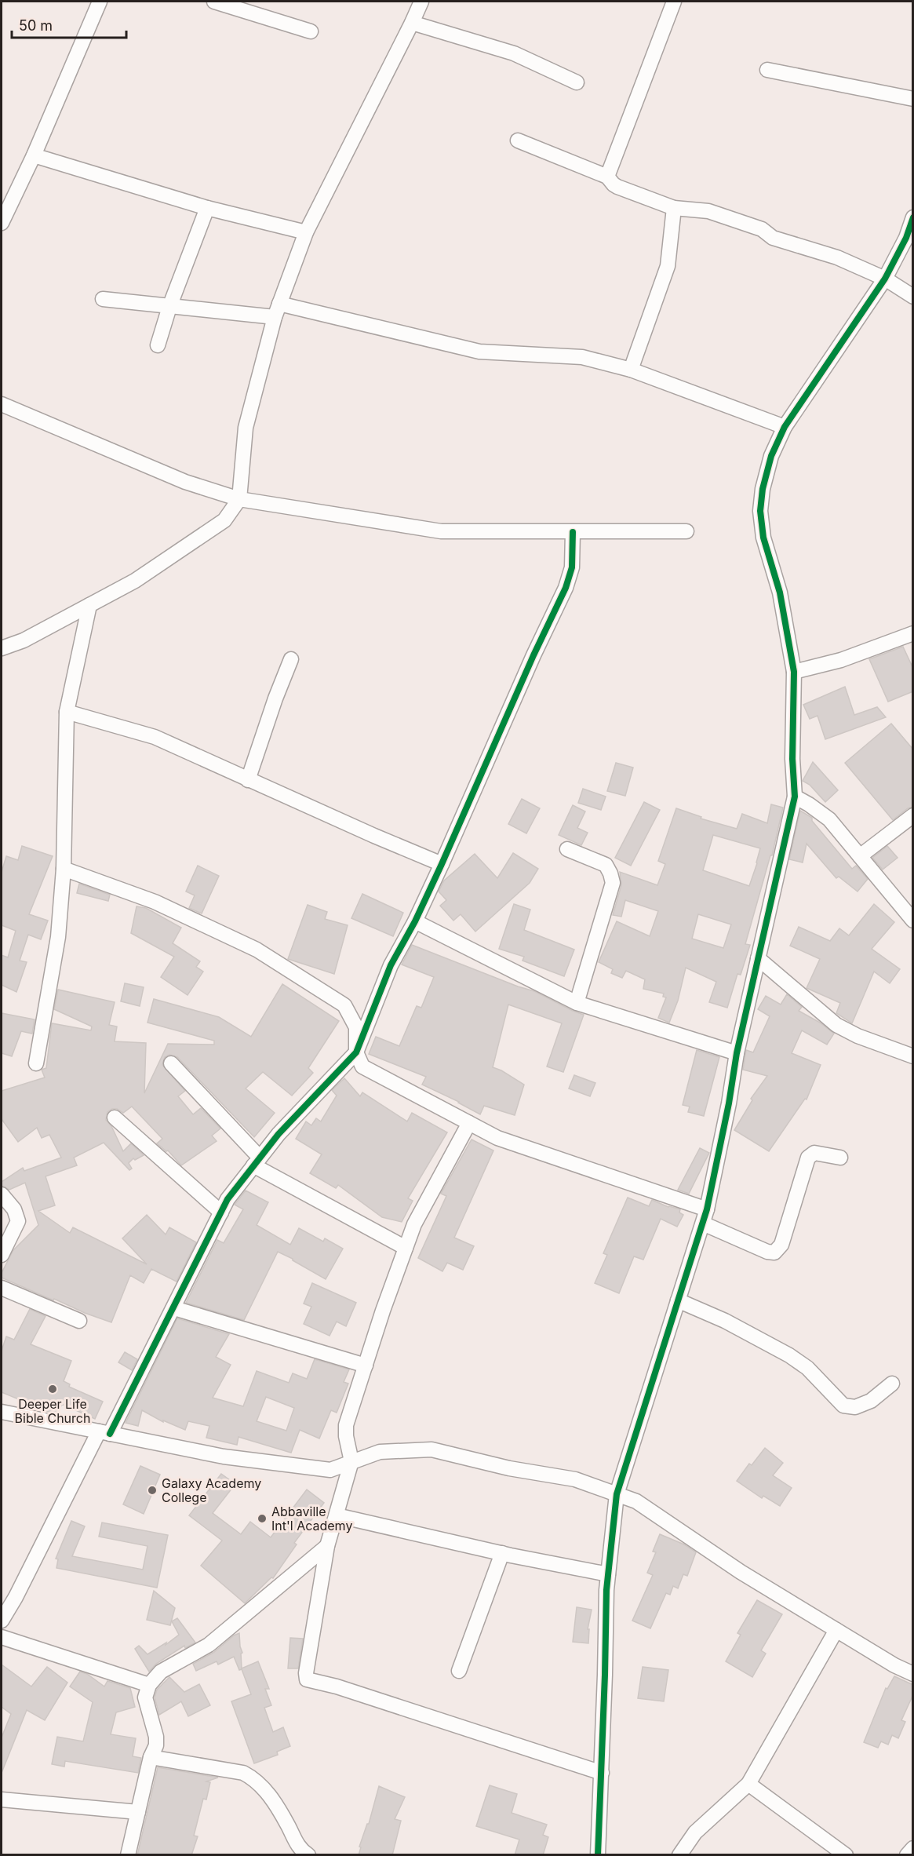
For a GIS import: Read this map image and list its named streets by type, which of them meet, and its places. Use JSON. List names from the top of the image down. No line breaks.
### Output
{"places":["Deeper Life Bible Church","Galaxy Academy College","Abbaville Int'l Academy"],"scale_bar":"50 m"}
